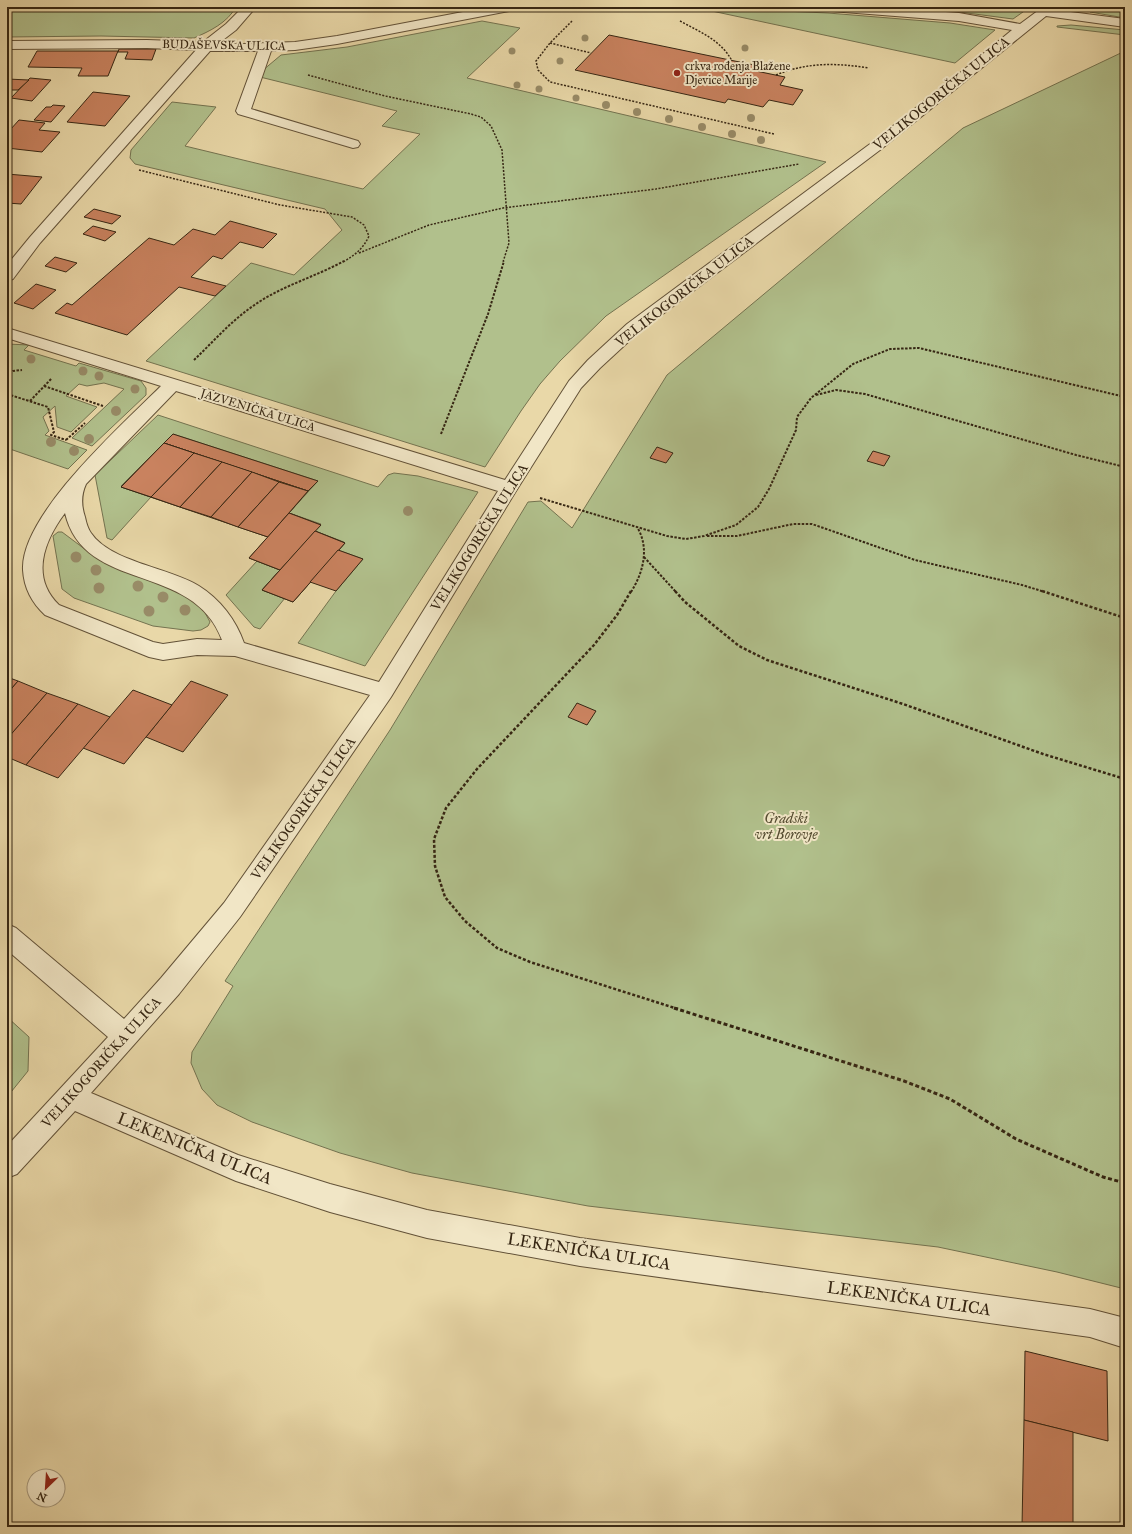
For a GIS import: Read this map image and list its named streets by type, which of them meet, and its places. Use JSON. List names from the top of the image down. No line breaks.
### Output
{"streets":{"street":["BUDAŠEVSKA ULICA","VELIKOGORIČKA ULICA","JAZVENIČKA ULICA","LEKENIČKA ULICA"]},"crossings":[["VELIKOGORIČKA ULICA","JAZVENIČKA ULICA"],["VELIKOGORIČKA ULICA","LEKENIČKA ULICA"]],"parks":["Gradski vrt Borovje"],"places":["crkva rođenja Blažene Djevice Marije"],"north":"bottom left"}
